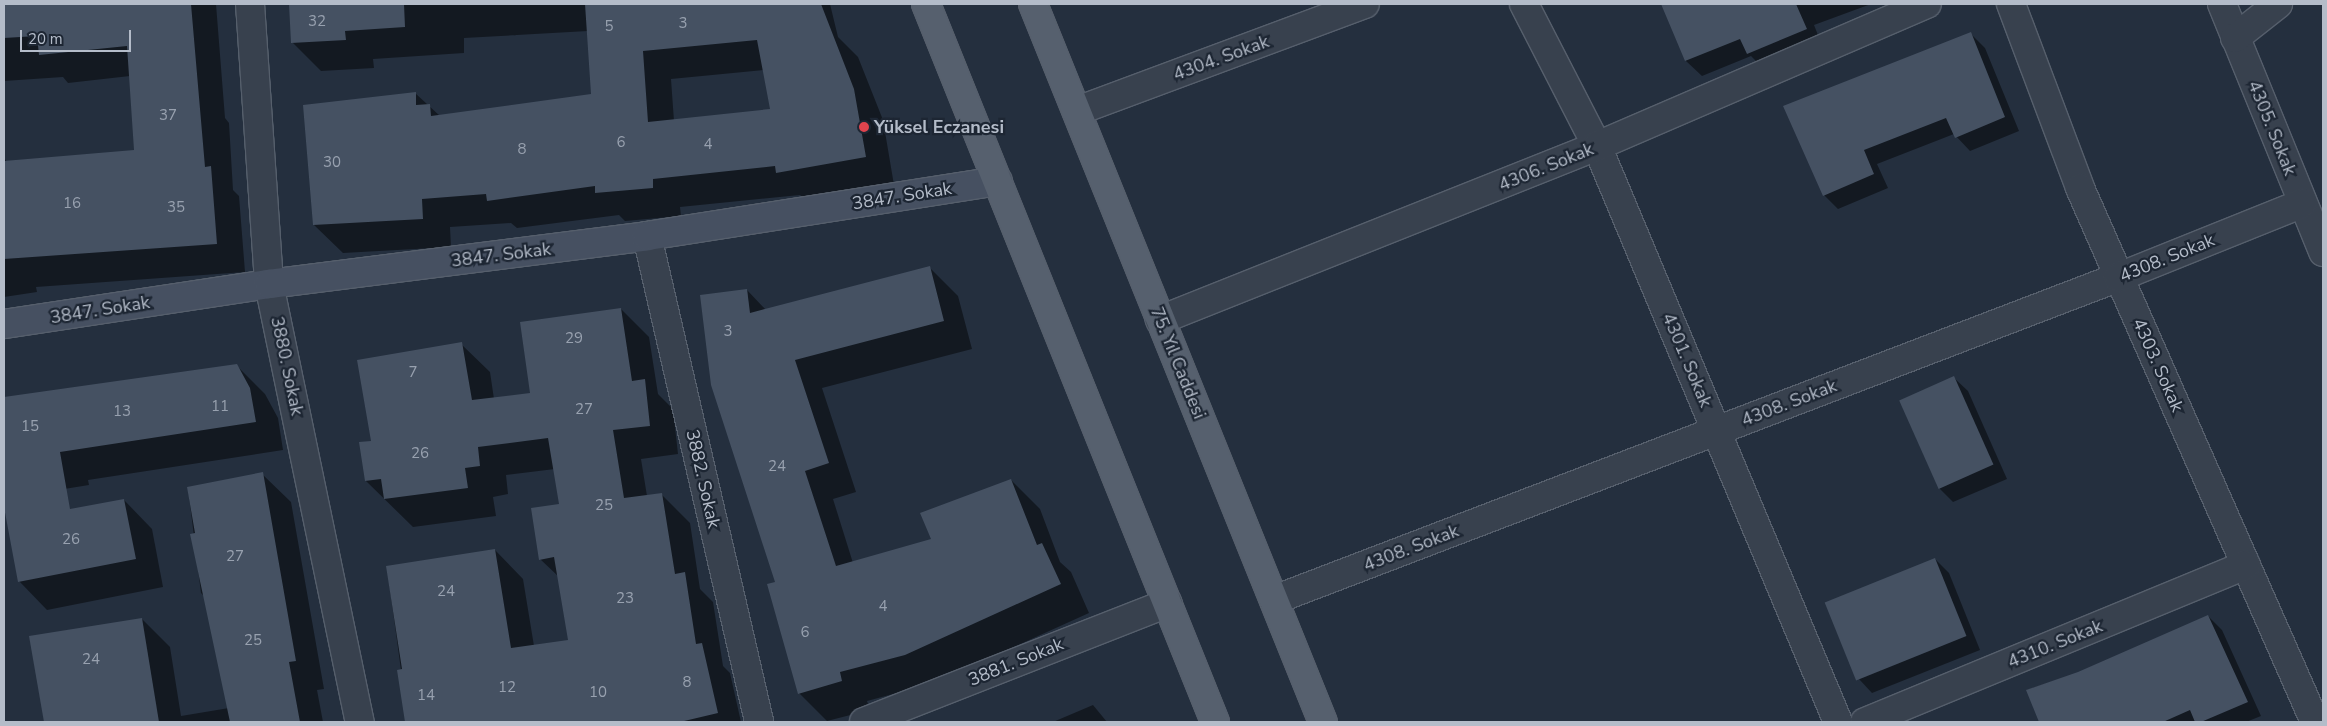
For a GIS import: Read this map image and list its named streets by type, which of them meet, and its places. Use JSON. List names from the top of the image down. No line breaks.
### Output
{"streets":{"main road":["75. Yıl Caddesi"],"street":["4304. Sokak","4305. Sokak","4306. Sokak","3847. Sokak","4308. Sokak","4301. Sokak","4303. Sokak","3880. Sokak","3882. Sokak","4310. Sokak","3881. Sokak"]},"crossings":[["4304. Sokak","75. Yıl Caddesi"],["4305. Sokak","4308. Sokak"],["4306. Sokak","4301. Sokak"],["4306. Sokak","75. Yıl Caddesi"],["3847. Sokak","3880. Sokak"],["3847. Sokak","3882. Sokak"],["4308. Sokak","4301. Sokak"],["4308. Sokak","75. Yıl Caddesi"],["4308. Sokak","4303. Sokak"],["4303. Sokak","4310. Sokak"]],"places":["Yüksel Eczanesi"],"house_numbers":["32","3","5","37","6","4","8","30","16","35","3","29","7","11","27","13","15","26","24","25","26","27","24","23","4","6","25","24","8","12","10","14"],"scale_bar":"20 m"}
